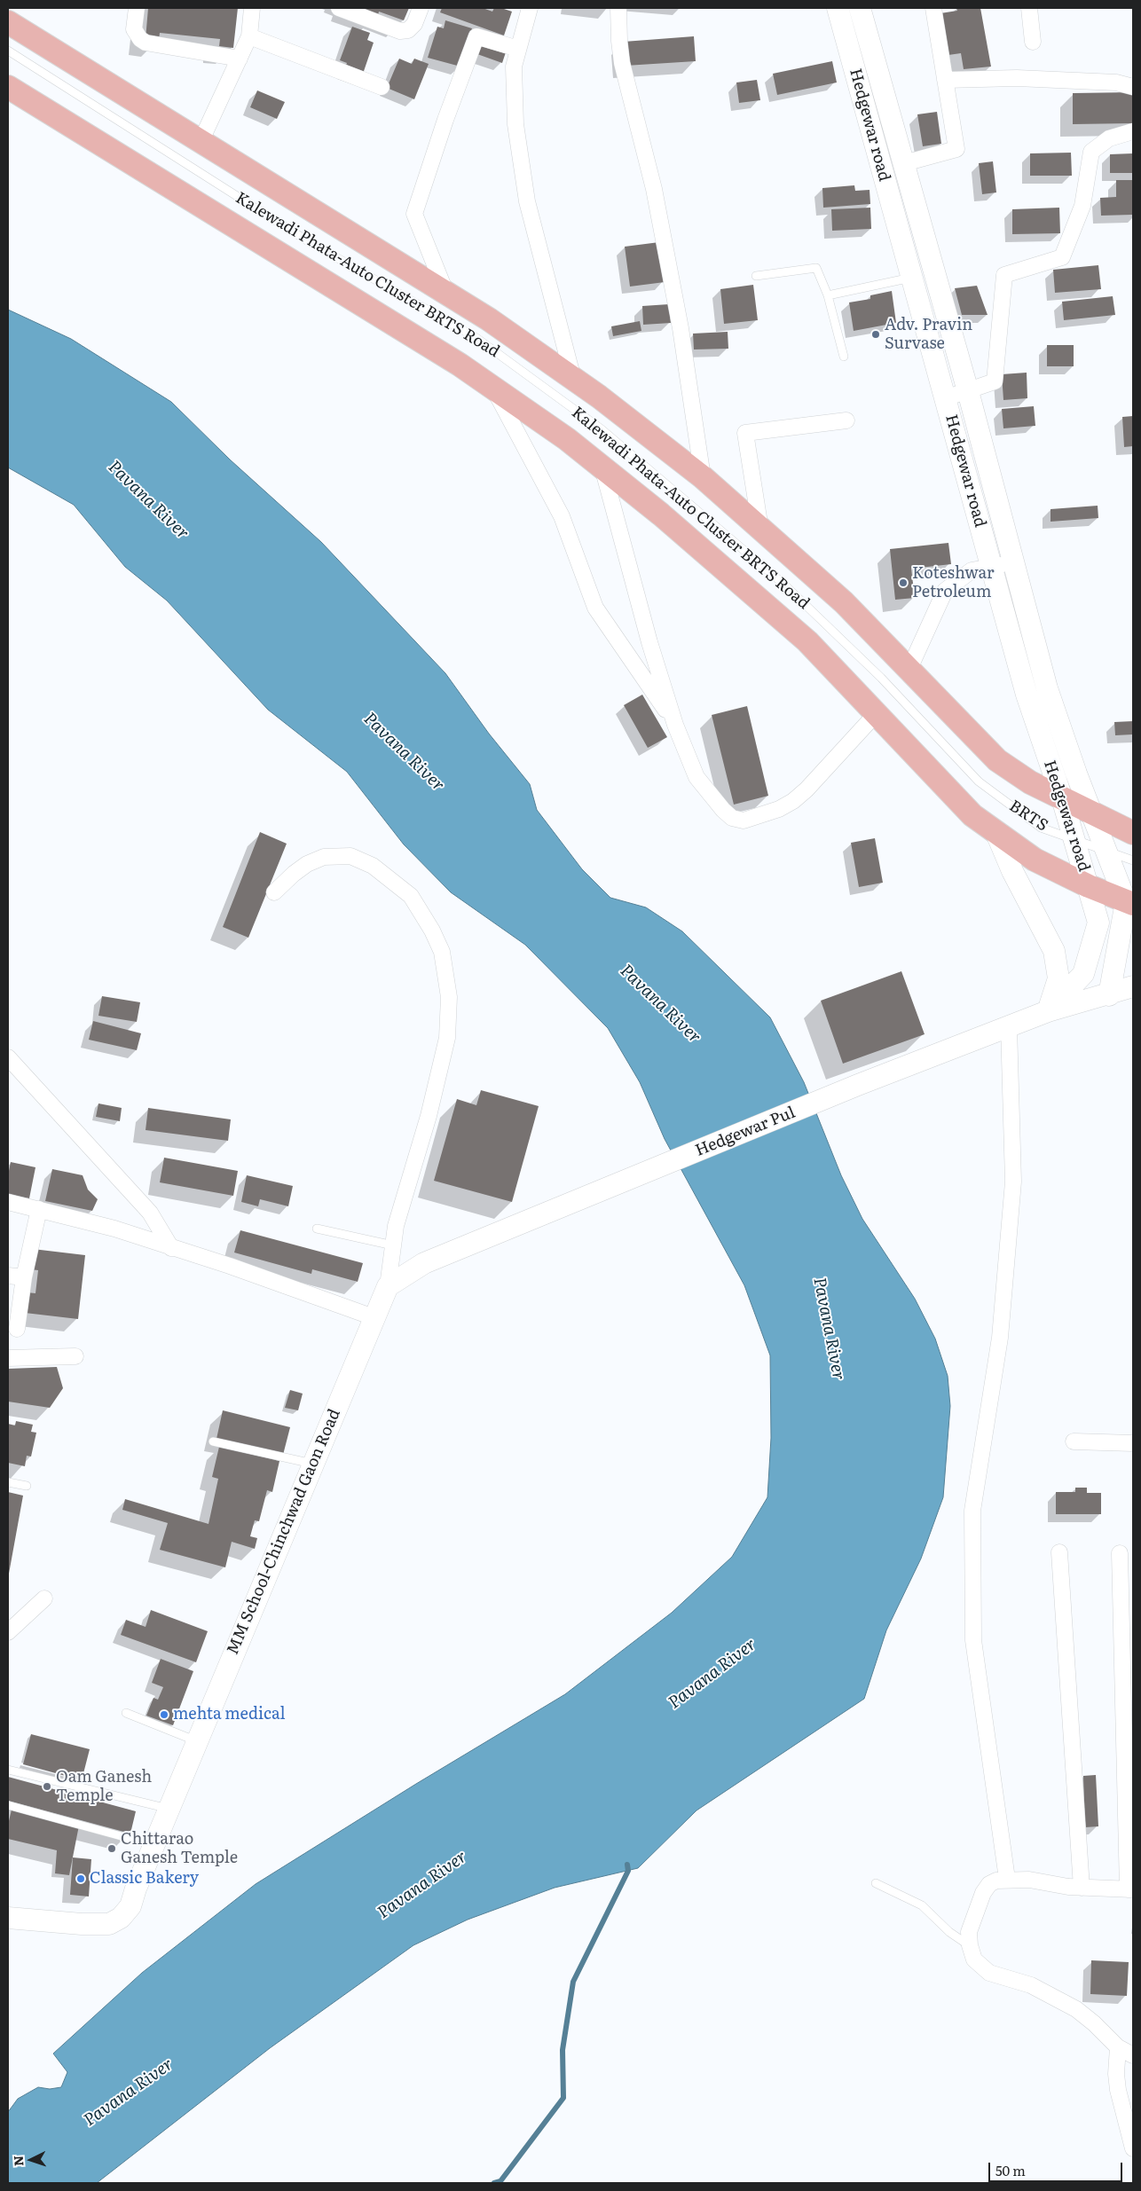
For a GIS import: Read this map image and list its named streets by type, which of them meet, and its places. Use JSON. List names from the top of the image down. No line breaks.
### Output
{"streets":{"main road":["Hedgewar road","Hedgewar Pul","MM School-Chinchwad Gaon Road"],"lane":["Kalewadi Phata-Auto Cluster BRTS Road","BRTS"]},"crossings":[["Hedgewar road","BRTS"],["Kalewadi Phata-Auto Cluster BRTS Road","BRTS"],["Hedgewar Pul","MM School-Chinchwad Gaon Road"]],"water":["Pavana River"],"places":["Adv. Pravin Survase","Koteshwar Petroleum","mehta medical","Oam Ganesh Temple","Chittarao Ganesh Temple","Classic Bakery"],"scale_bar":"50 m","north":"left"}
